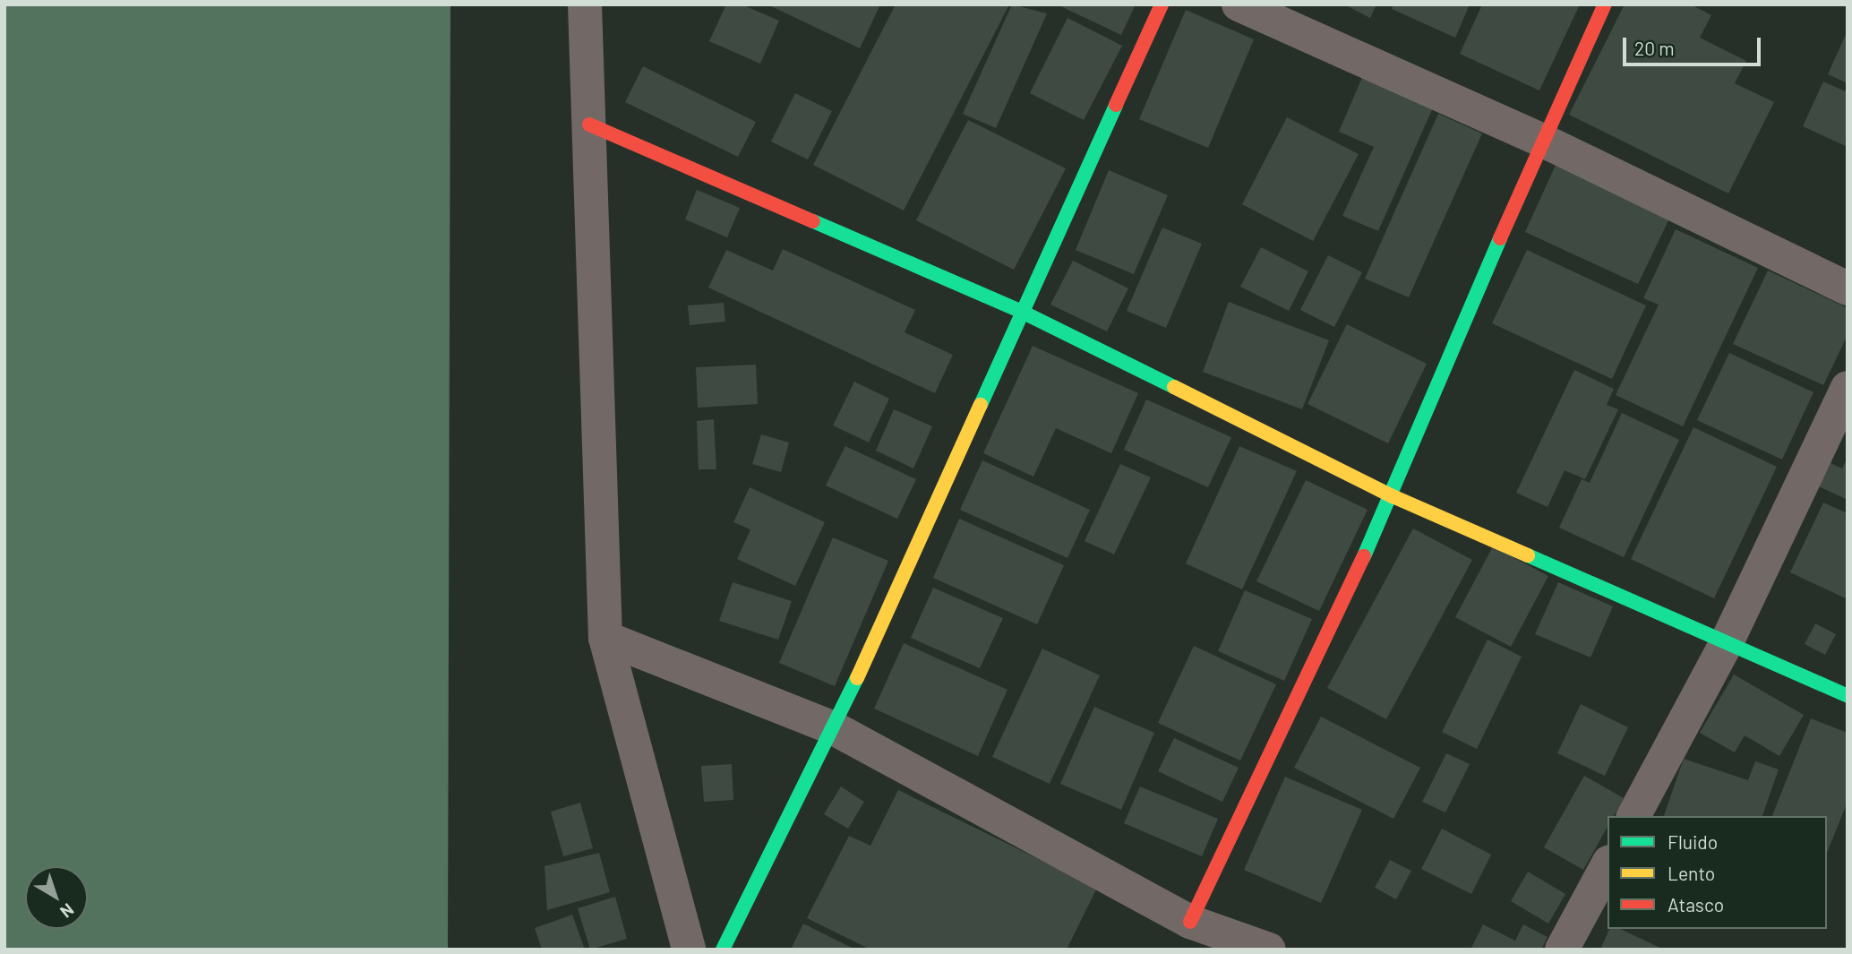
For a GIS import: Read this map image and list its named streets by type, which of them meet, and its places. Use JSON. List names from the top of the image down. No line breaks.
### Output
{"legend":["Fluido","Lento","Atasco"],"scale_bar":"20 m","north":"bottom right"}
